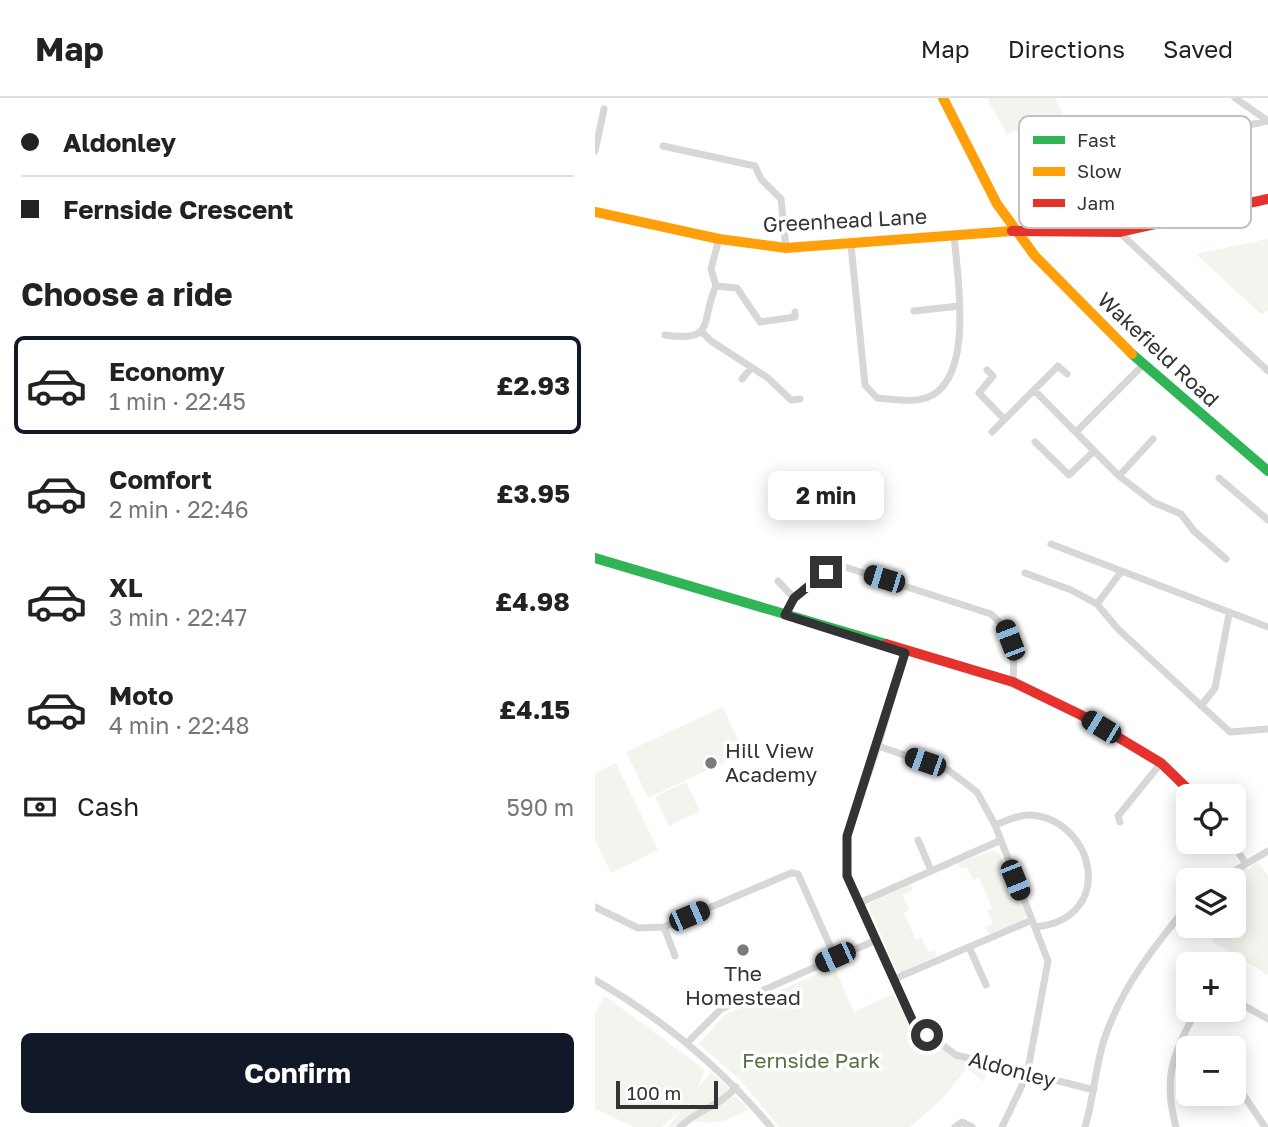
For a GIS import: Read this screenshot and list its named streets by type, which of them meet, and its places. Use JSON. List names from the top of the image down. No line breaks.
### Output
{"streets":{"main road":["Greenhead Lane","Wakefield Road"],"street":["Aldonley"]},"crossings":[["Greenhead Lane","Wakefield Road"]],"parks":["Fernside Park"],"places":["Hill View Academy","The Homestead"],"legend":["Fast","Slow","Jam"],"scale_bar":"100 m","page":{"header":"Map","nav":["Map","Directions","Saved"],"banner":["Aldonley","Fernside Crescent"],"heading":"Choose a ride","list":[{"name":"Economy","note":"1 min · 22:45","value":"£2.93"},{"name":"Comfort","note":"2 min · 22:46","value":"£3.95"},{"name":"XL","note":"3 min · 22:47","value":"£4.98"},{"name":"Moto","note":"4 min · 22:48","value":"£4.15"}],"bubble":"2 min","pay":["Cash","590 m"],"map_buttons":["+","−"],"buttons":"Confirm","scale":"100 m"}}
